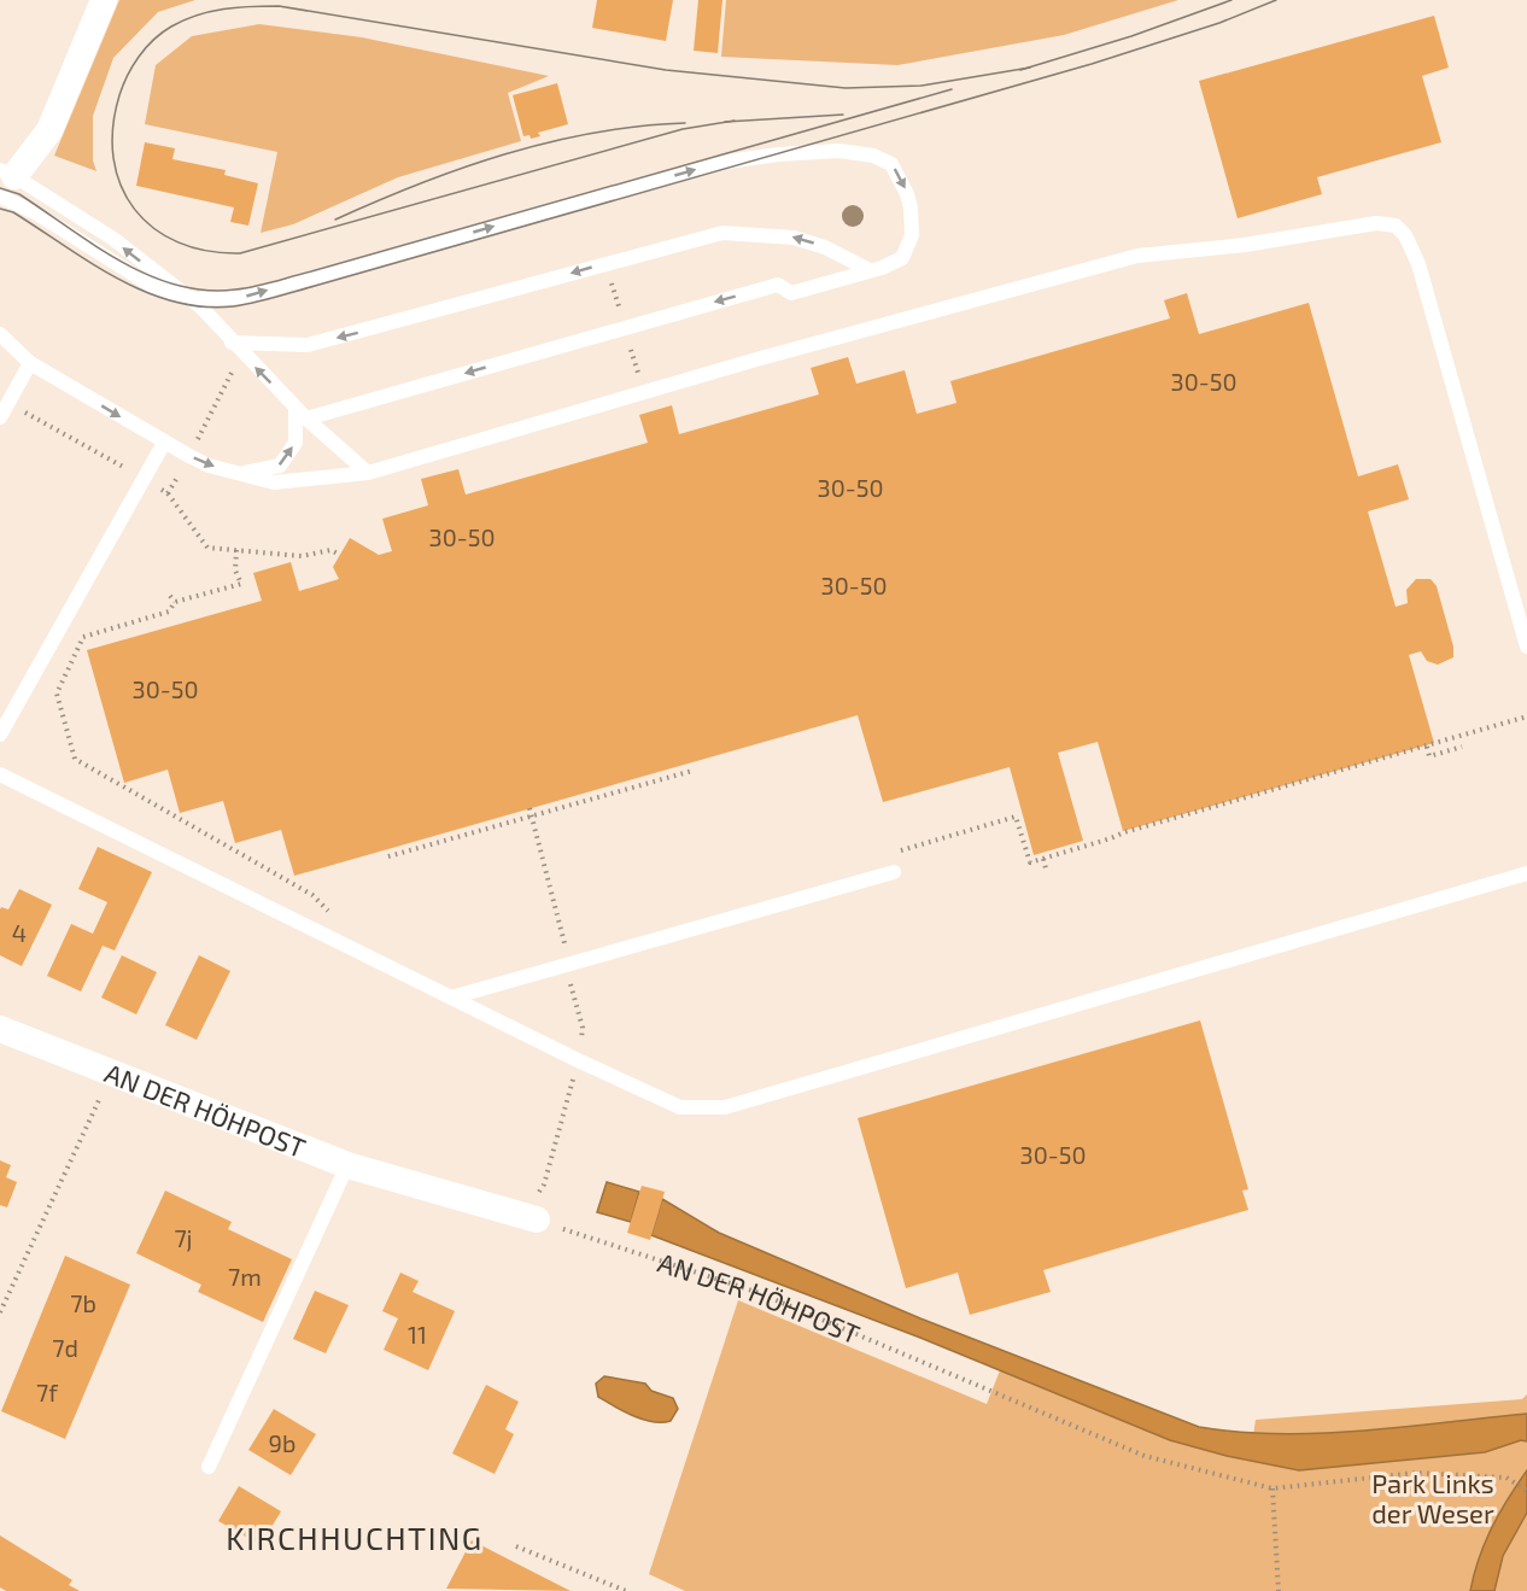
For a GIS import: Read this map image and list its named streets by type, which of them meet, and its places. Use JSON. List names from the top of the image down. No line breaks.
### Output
{"streets":{"street":["AN DER HÖHPOST"]},"districts":["KIRCHHUCHTING"],"parks":["Park Links der Weser"],"house_numbers":["30-50","30-50","30-50","30-50","30-50","4","30-50","7j","7m","7b","11","7d","7f","9b"]}
